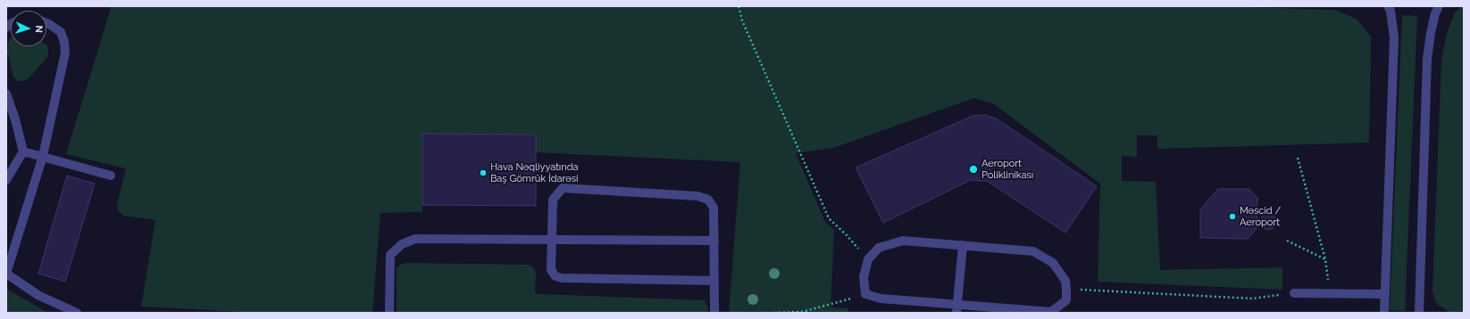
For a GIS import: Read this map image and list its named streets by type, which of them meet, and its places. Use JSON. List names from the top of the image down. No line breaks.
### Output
{"places":["Aeroport Poliklinikası","Hava Nəqliyyatında Baş Gömrük İdarəsi","Məscid / Aeroport"],"north":"right"}
